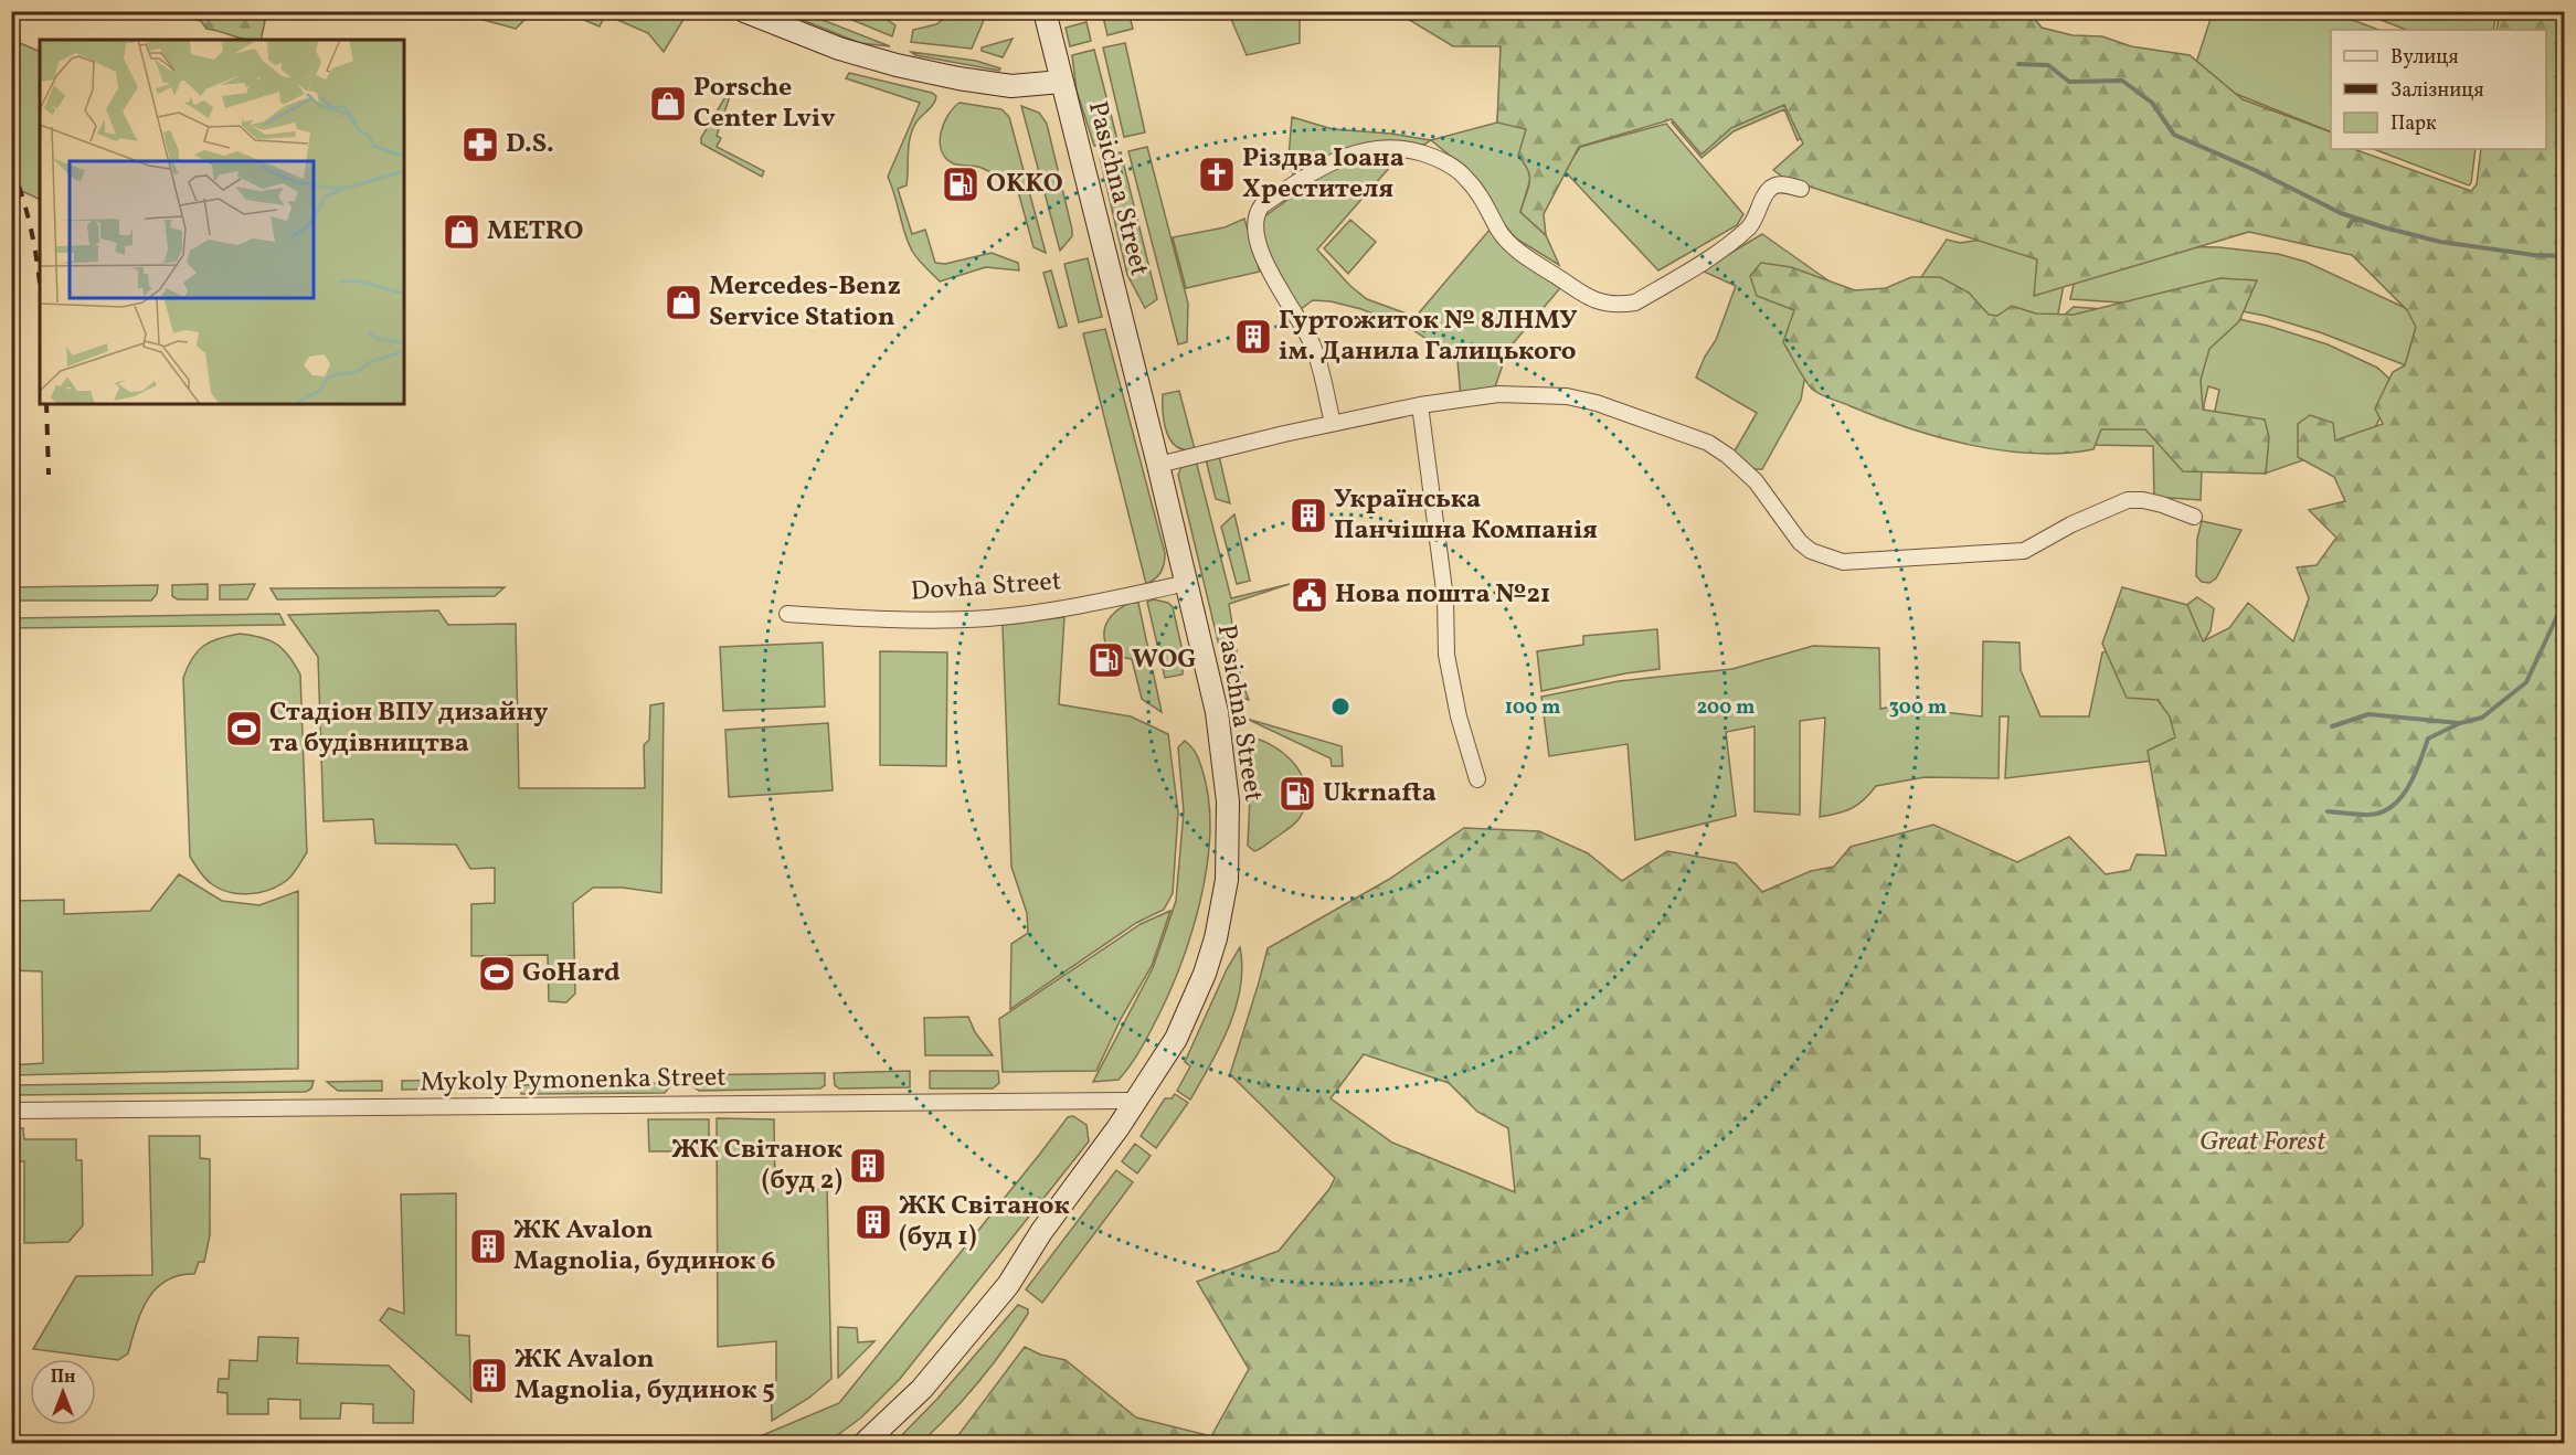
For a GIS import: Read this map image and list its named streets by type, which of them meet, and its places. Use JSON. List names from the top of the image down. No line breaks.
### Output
{"streets":{"main road":["Pasichna Street"],"street":["Dovha Street","Mykoly Pymonenka Street"]},"crossings":[["Pasichna Street","Dovha Street"],["Pasichna Street","Mykoly Pymonenka Street"]],"parks":["Great Forest"],"places":{"shop":["Porsche Center Lviv","METRO","Mercedes-Benz Service Station"],"pharmacy":["D.S."],"church":["Різдва Іоана Хрестителя"],"fuel station":["OKKO","WOG","Ukrnafta"],"building":["Гуртожиток № 8ЛНМУ ім. Данила Галицького","Українська Панчішна Компанія","ЖК Світанок (буд 2)","ЖК Світанок (буд 1)","ЖК Avalon Magnolia, будинок 6","ЖК Avalon Magnolia, будинок 5"],"public building":["Нова пошта №21"],"sports":["Стадіон ВПУ дизайну та будівництва","GoHard"]},"legend":["Вулиця","Залізниця","Парк"],"north":"top","rings":["100 m","200 m","300 m"]}
